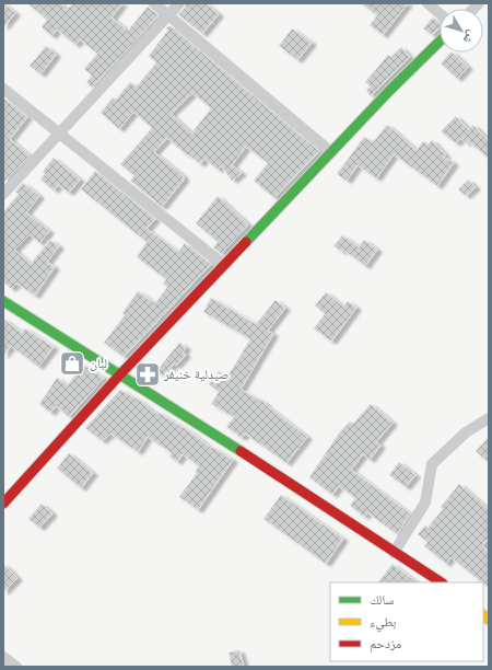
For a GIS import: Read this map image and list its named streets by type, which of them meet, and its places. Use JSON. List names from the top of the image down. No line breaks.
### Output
{"places":{"shop":["لبان"],"pharmacy":["صيدلية خنيفر"]},"legend":["سالك","بطيء","مزدحم"],"north":"bottom right"}
